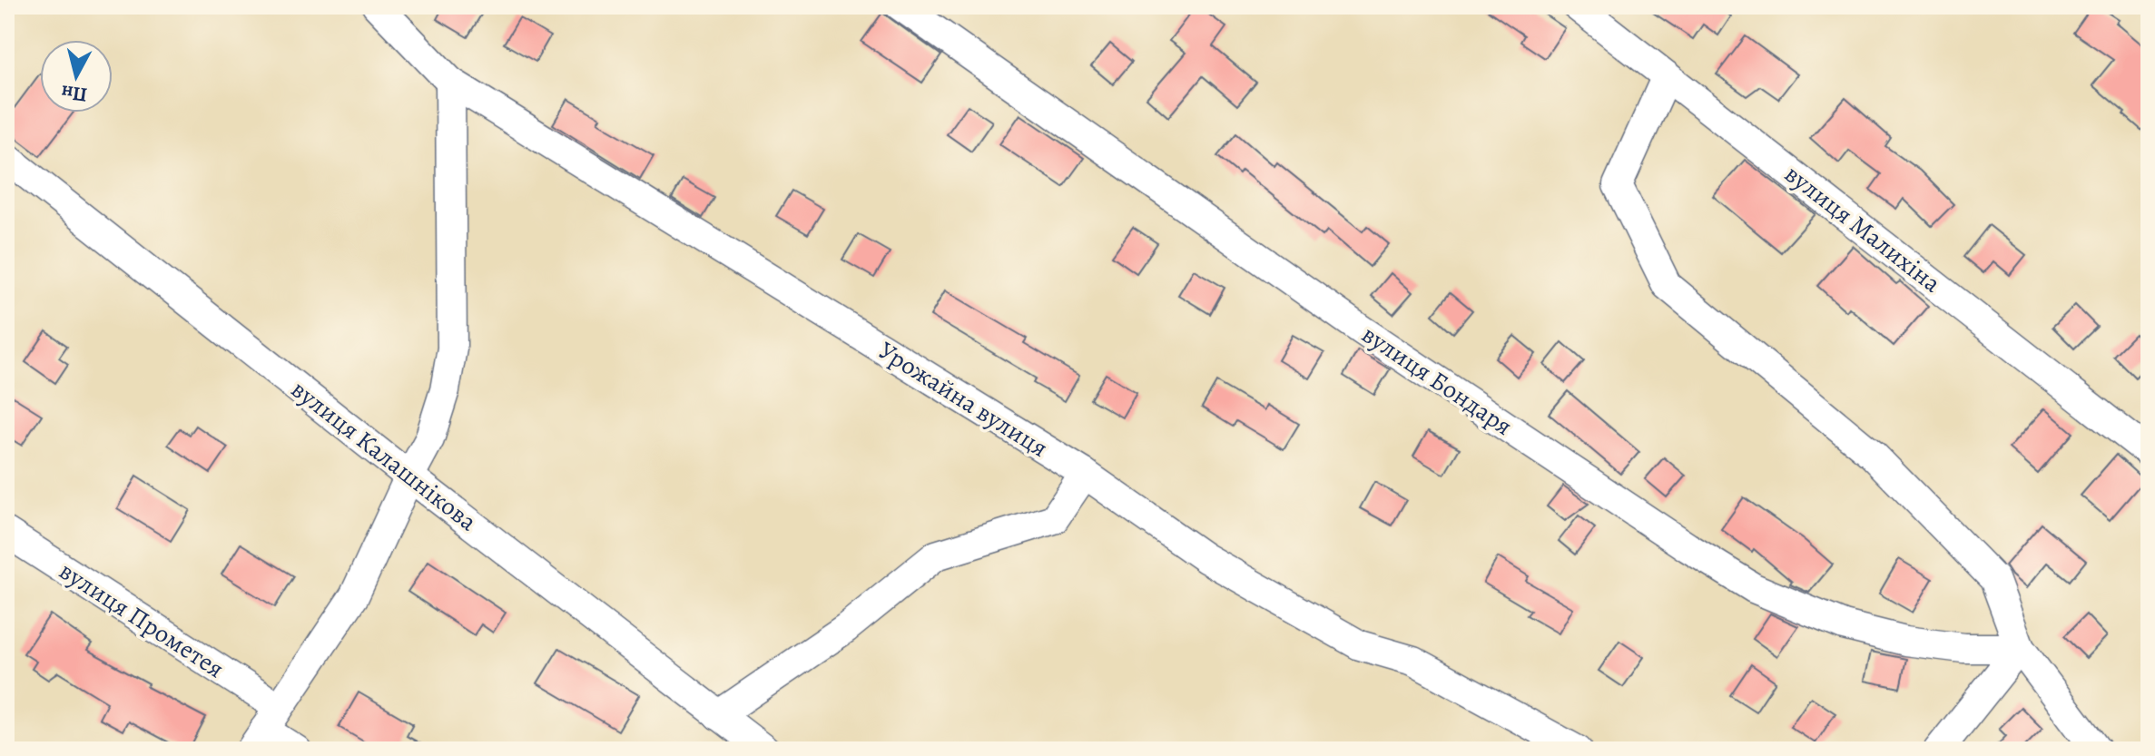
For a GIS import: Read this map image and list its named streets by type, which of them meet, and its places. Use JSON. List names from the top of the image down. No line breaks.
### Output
{"streets":{"street":["вулиця Малихіна","вулиця Бондаря","Урожайна вулиця","вулиця Калашнікова","вулиця Прометея"]},"north":"bottom"}
